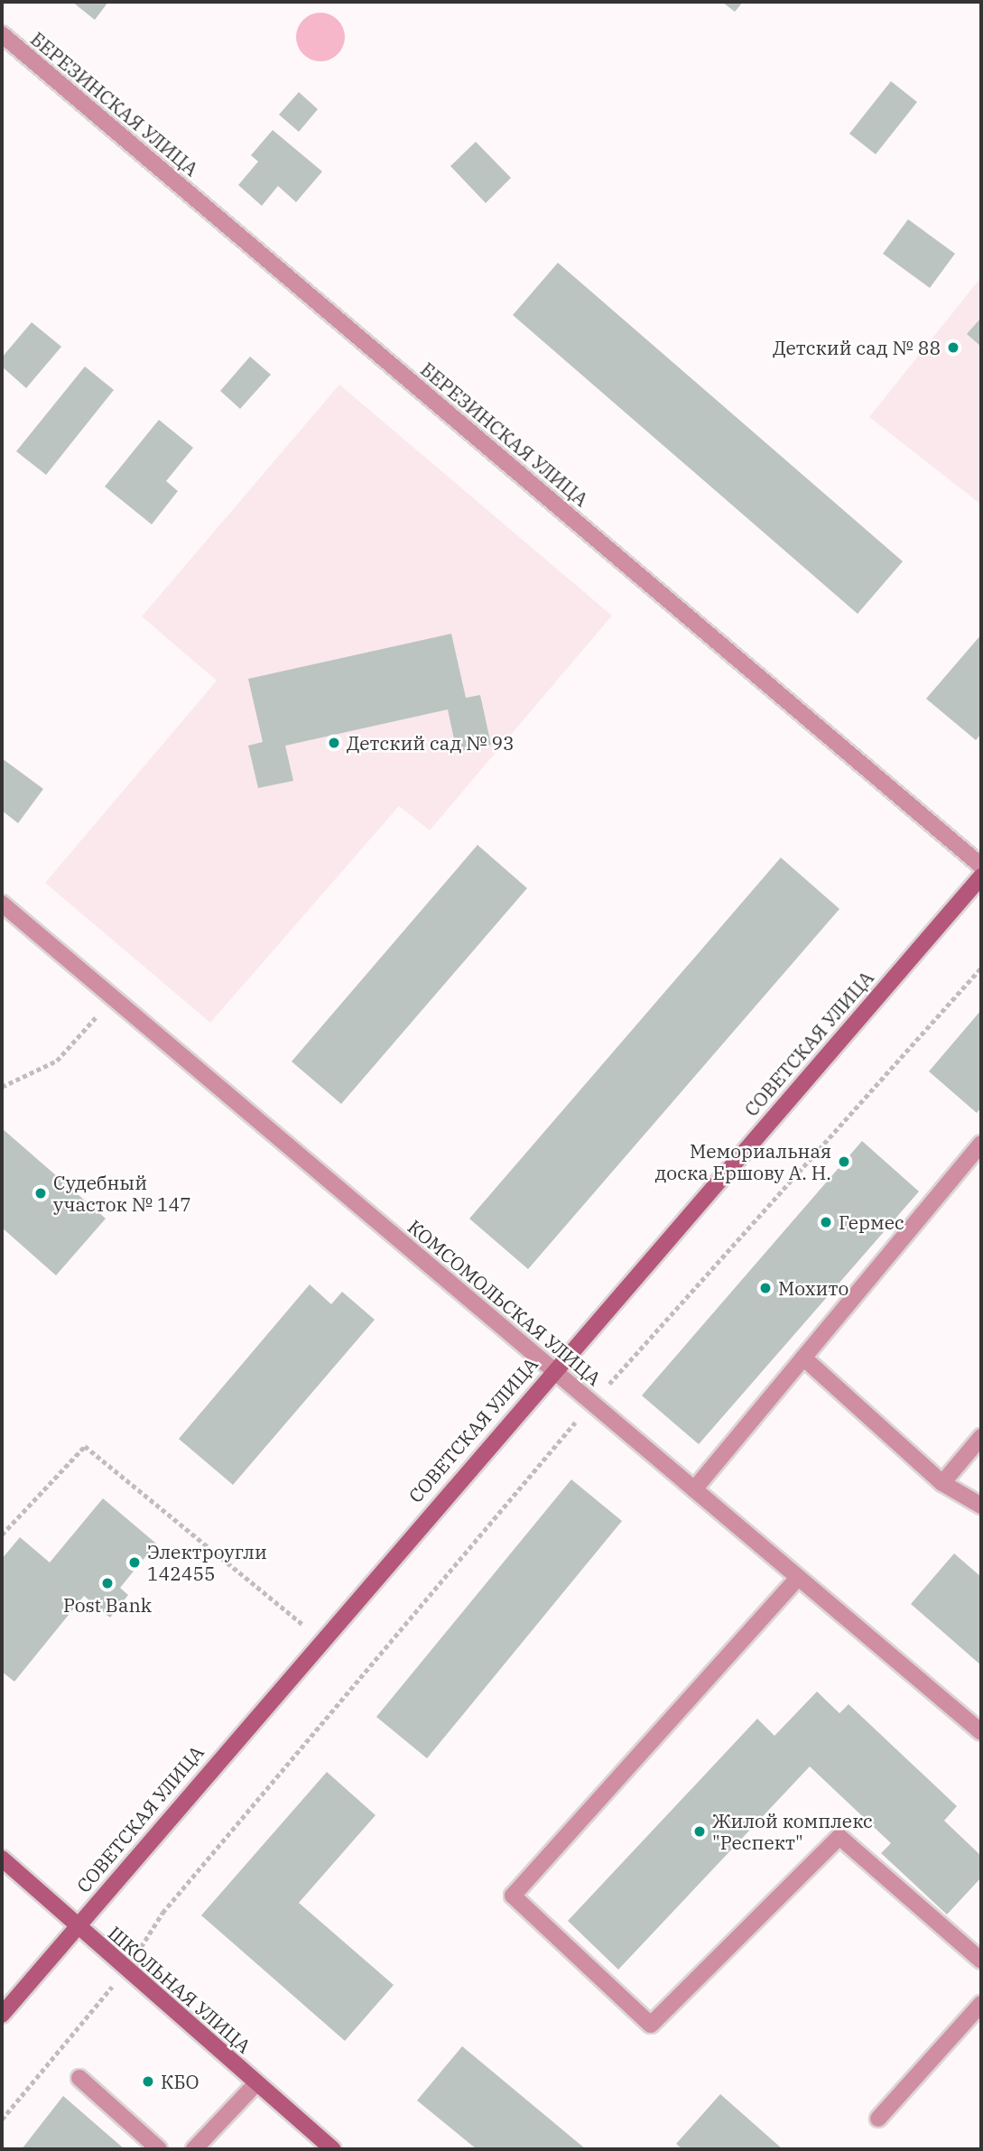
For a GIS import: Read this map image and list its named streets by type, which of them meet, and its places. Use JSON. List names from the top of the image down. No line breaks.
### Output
{"streets":{"street":["БЕРЕЗИНСКАЯ УЛИЦА","СОВЕТСКАЯ УЛИЦА","КОМСОМОЛЬСКАЯ УЛИЦА","ШКОЛЬНАЯ УЛИЦА"]},"crossings":[["СОВЕТСКАЯ УЛИЦА","КОМСОМОЛЬСКАЯ УЛИЦА"],["СОВЕТСКАЯ УЛИЦА","ШКОЛЬНАЯ УЛИЦА"]],"places":["Детский сад № 88","Детский сад № 93","Мемориальная доска Ершову А. Н.","Судебный участок № 147","Гермес","Мохито","Электроугли 142455","Post Bank","Жилой комплекс \"Респект\"","КБО"]}
